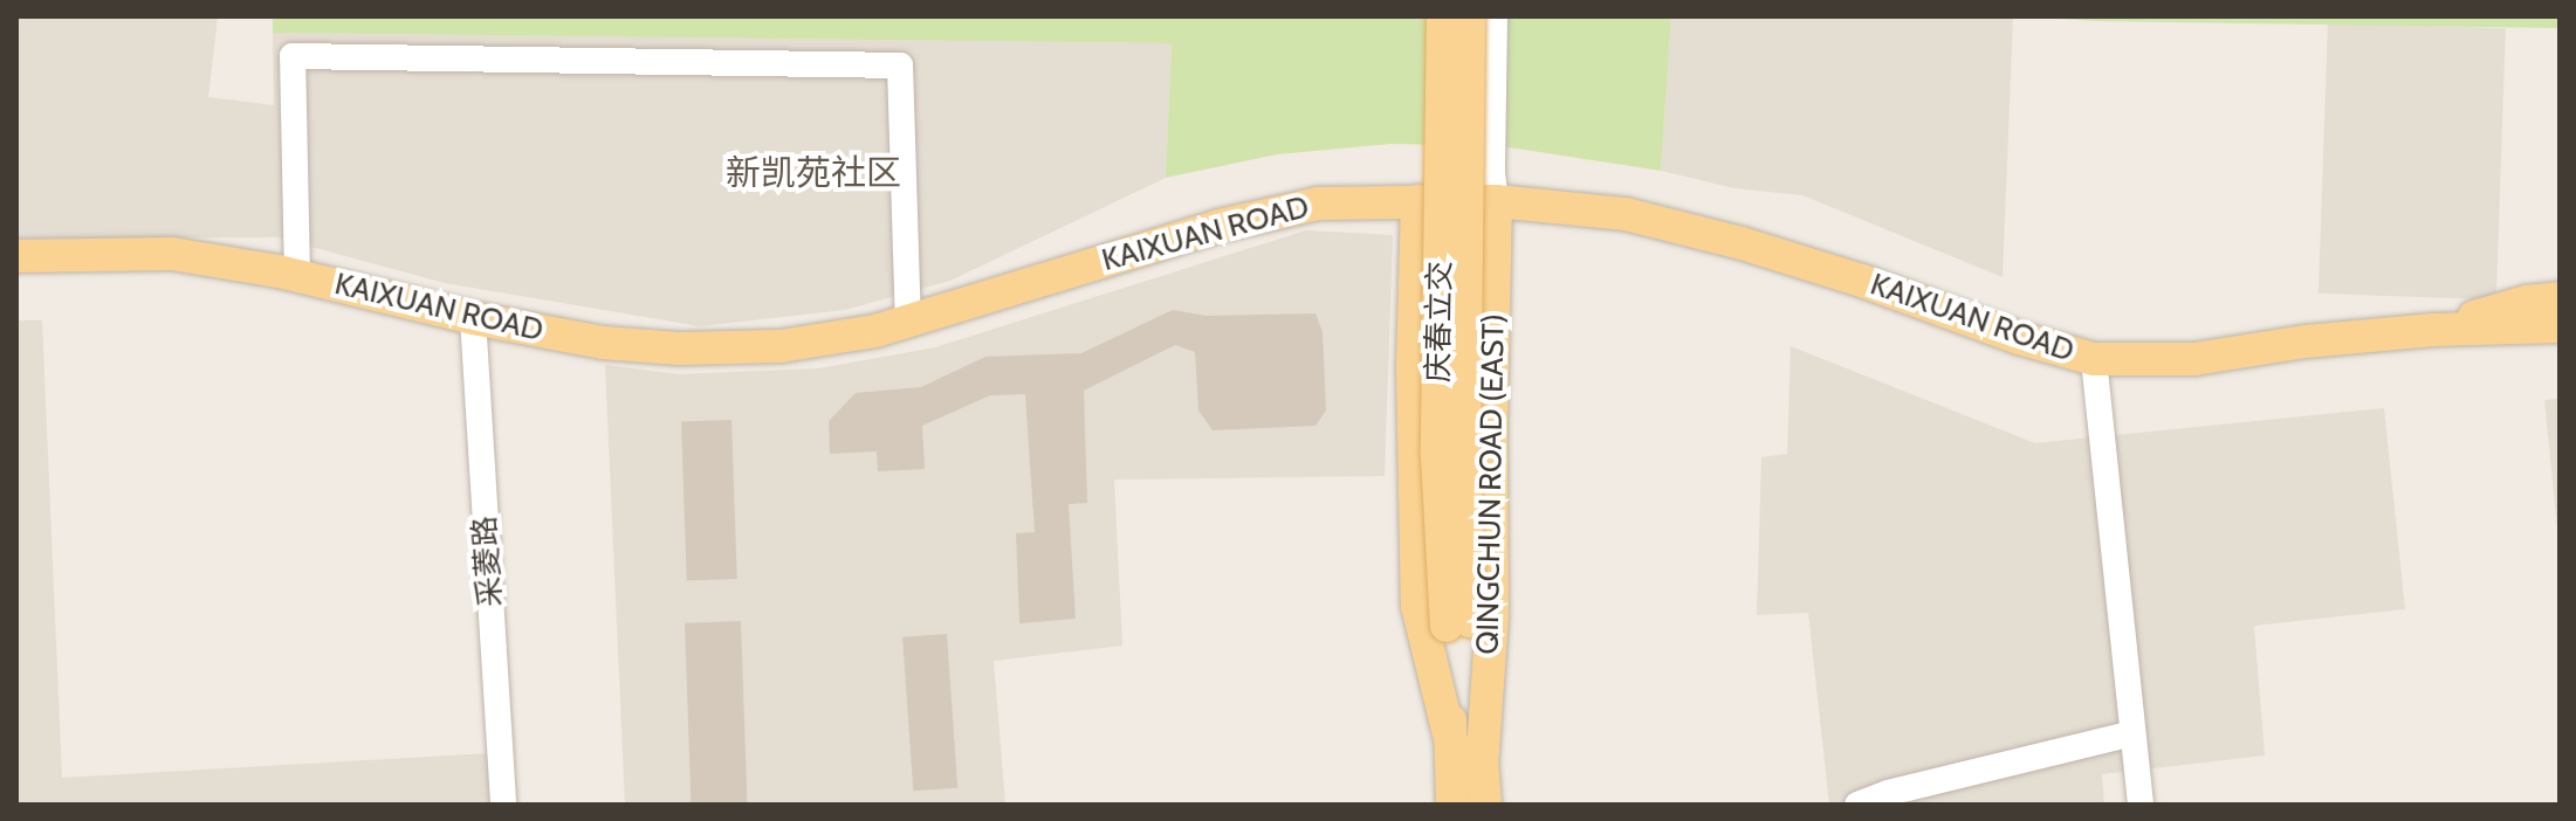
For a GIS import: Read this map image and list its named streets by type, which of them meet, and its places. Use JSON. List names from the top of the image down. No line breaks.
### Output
{"streets":{"main road":["KAIXUAN ROAD","庆春立交","QINGCHUN ROAD (EAST)"],"street":["采菱路"]},"crossings":[["KAIXUAN ROAD","QINGCHUN ROAD (EAST)"],["KAIXUAN ROAD","采菱路"],["庆春立交","QINGCHUN ROAD (EAST)"]],"districts":["新凯苑社区"]}
